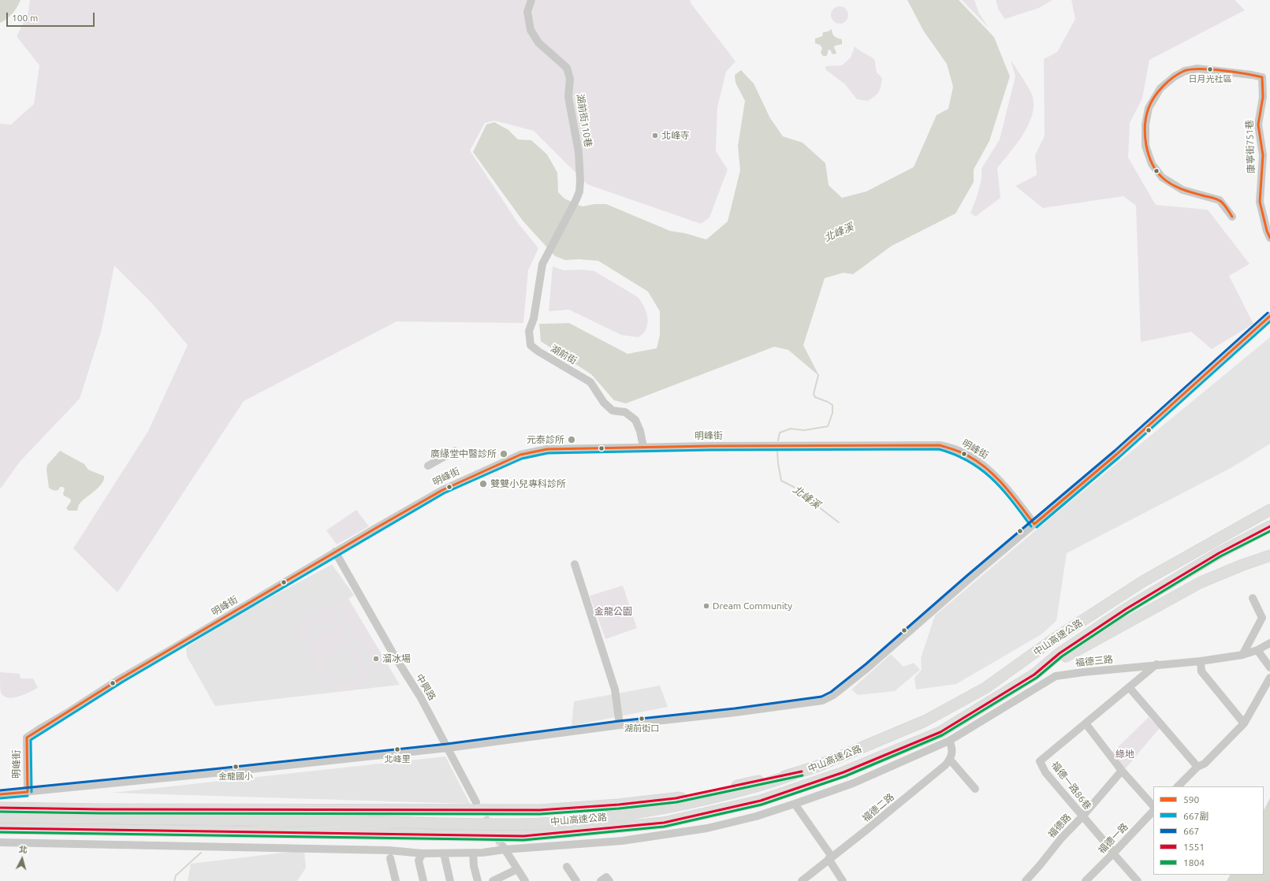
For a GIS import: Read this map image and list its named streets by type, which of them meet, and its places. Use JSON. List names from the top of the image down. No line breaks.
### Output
{"streets":{"highway":["中山高速公路"],"street":["湖前街110巷","康寧街751巷","湖前街","明峰街","福德三路","中興路","福德一路86巷","福德二路","福德路","福德一路"]},"crossings":[["湖前街110巷","湖前街"],["湖前街","明峰街"],["明峰街","中興路"],["福德三路","福德一路86巷"],["福德一路86巷","福德路"],["福德一路86巷","福德一路"]],"water":["北峰溪"],"parks":["金龍公園","綠地"],"places":["日月光社區","北峰寺","元泰診所","廣緣堂中醫診所","雙雙小兒專科診所","Dream Community","溜冰場","湖前街口","北峰里","金龍國小"],"lines":["transit line 590","transit line 667","transit line 667副","transit line 1551","transit line 1804"],"legend":["590","667副","667","1551","1804"],"scale_bar":"100 m","north":"top"}
